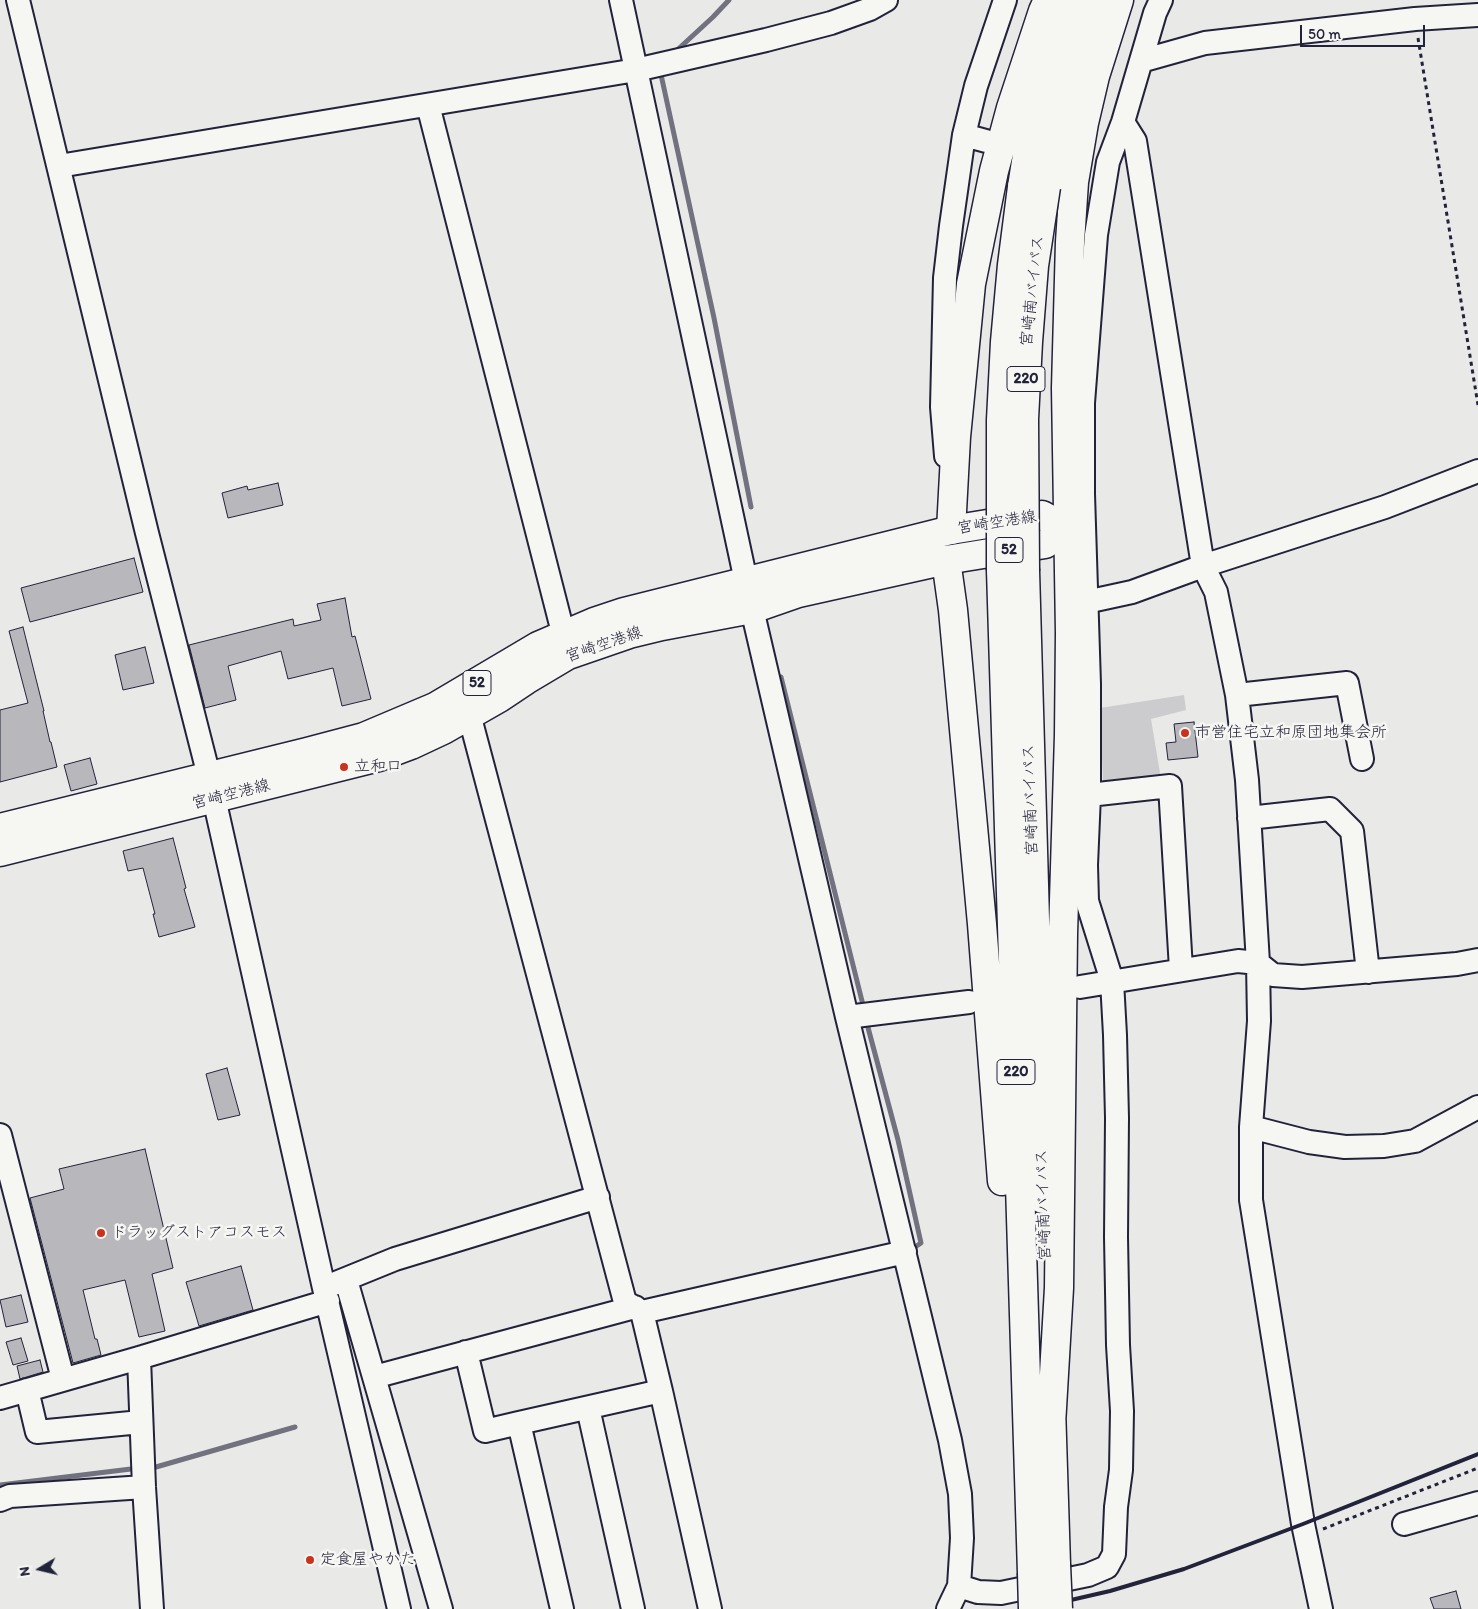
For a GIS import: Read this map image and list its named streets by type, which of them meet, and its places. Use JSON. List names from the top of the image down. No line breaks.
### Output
{"streets":{"main road":["宮崎南バイパス","220","宮崎空港線","52"]},"crossings":[["宮崎南バイパス","220"],["220","宮崎空港線"]],"places":["市営住宅立和原団地集会所","立和口","ドラッグストアコスモス","定食屋やかた"],"scale_bar":"50 m","north":"left"}
